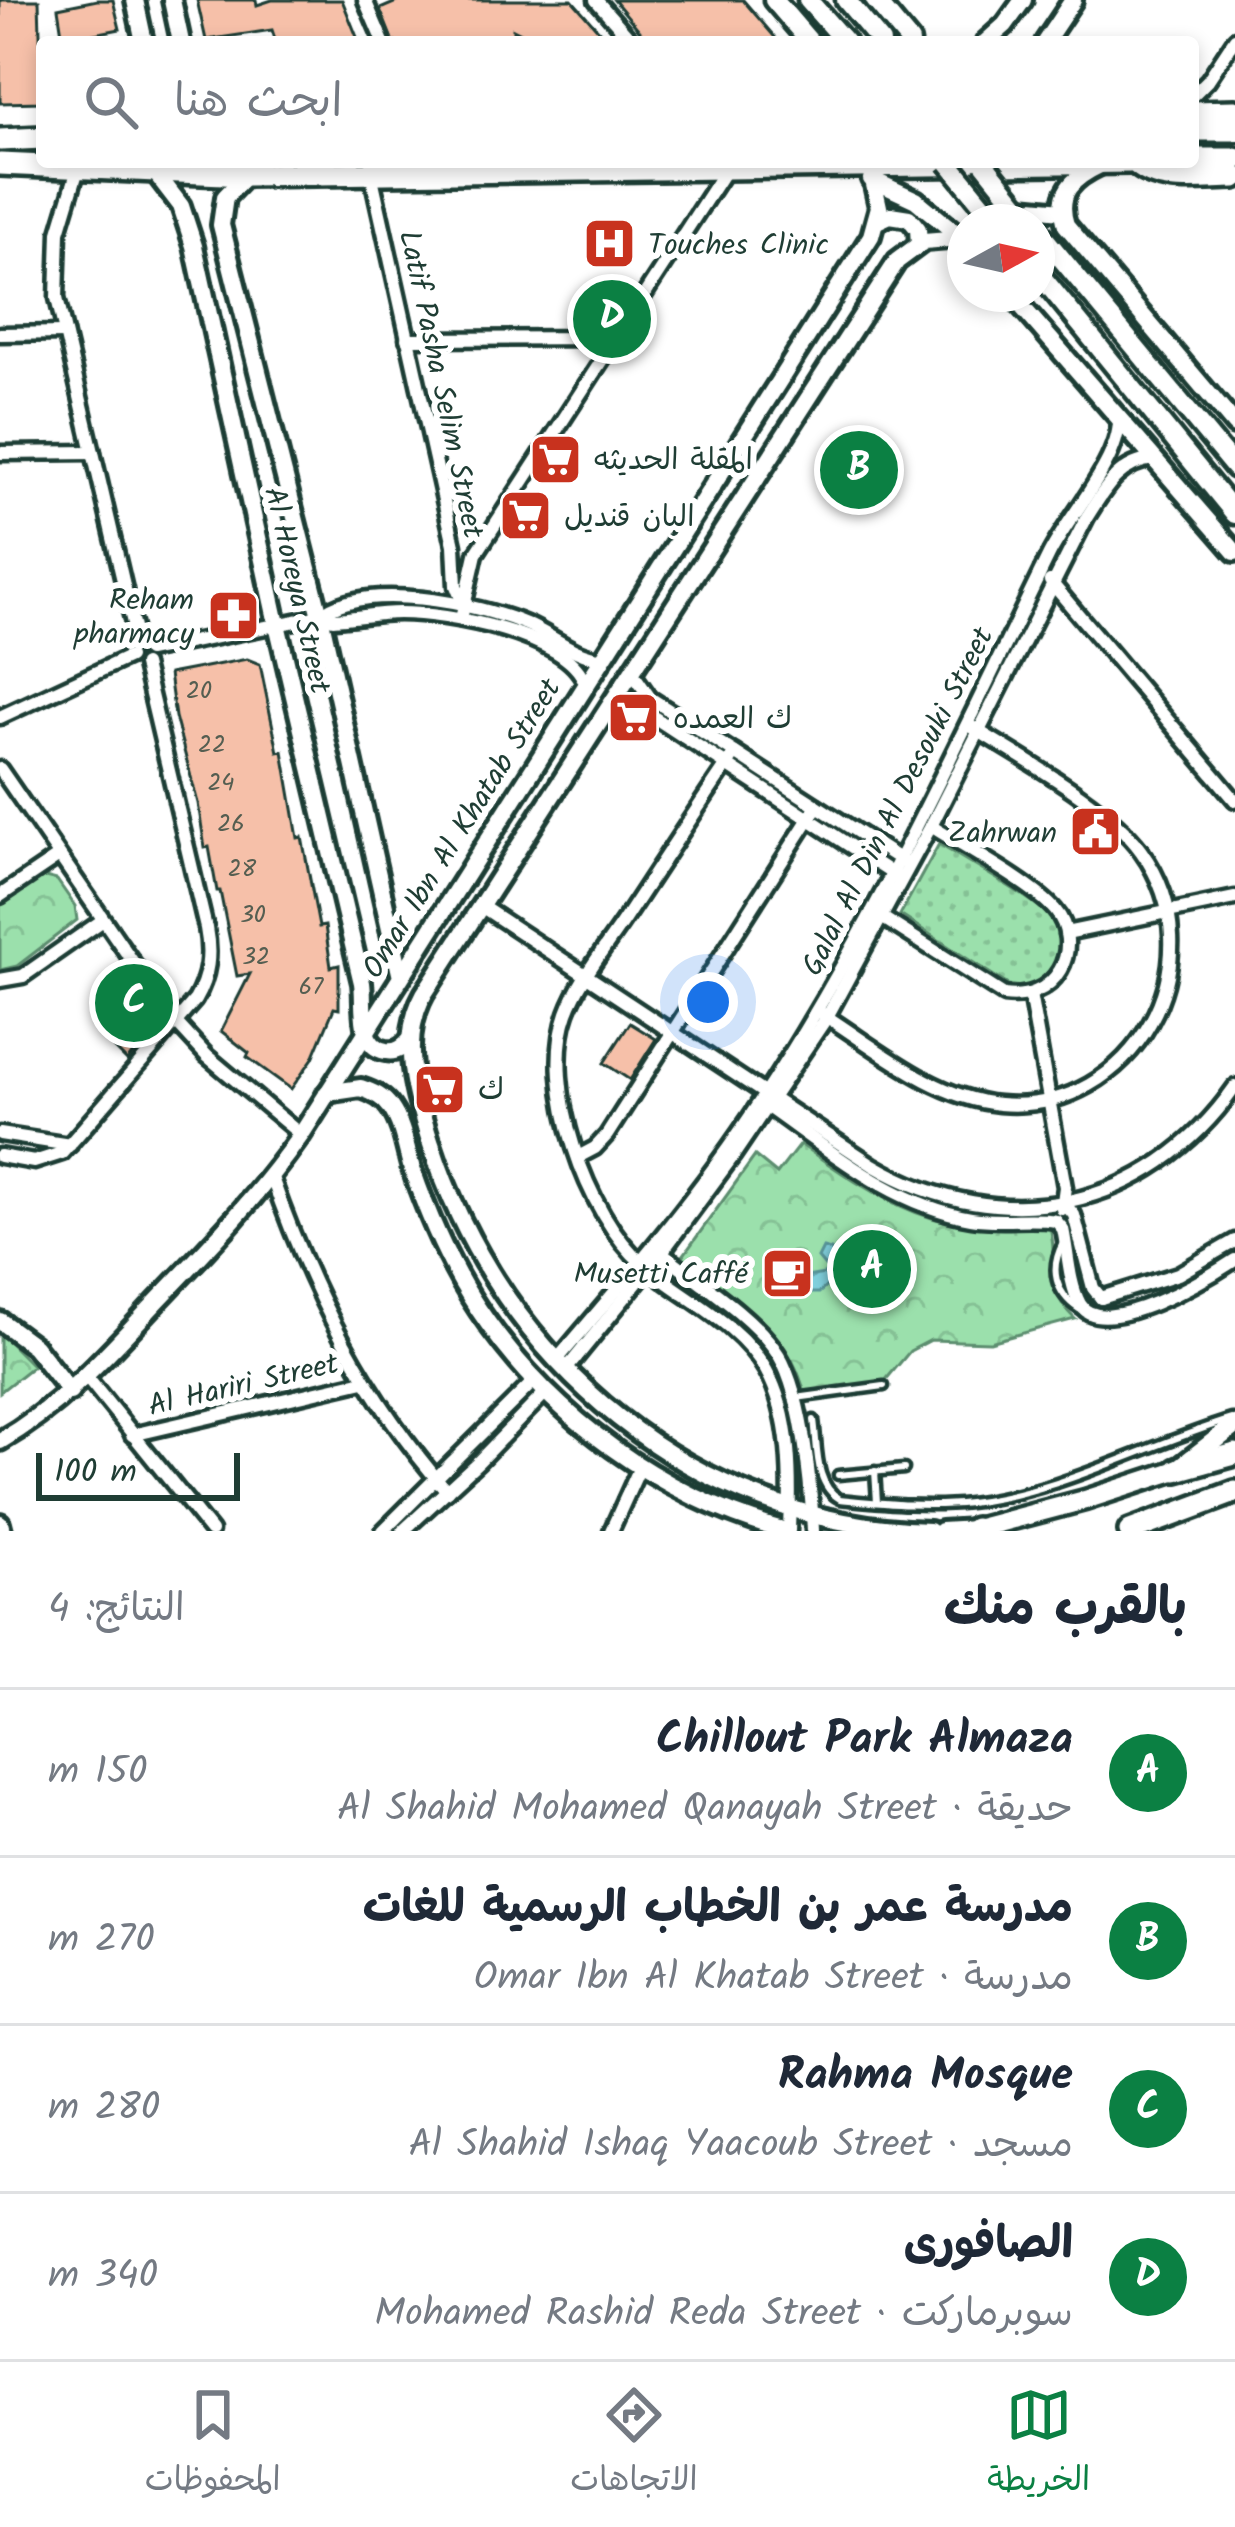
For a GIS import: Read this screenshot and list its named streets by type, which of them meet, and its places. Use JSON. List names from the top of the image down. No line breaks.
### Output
{"streets":{"street":["Latif Pasha Selim Street","Al Horeya Street","Galal Al Din Al Desouki Street","Omar Ibn Al Khatab Street","Al Hariri Street"]},"crossings":[["Al Horeya Street","Omar Ibn Al Khatab Street"]],"places":{"hospital":["Touches Clinic"],"supermarket":["المقلة الحديثه","البان قنديل","ك العمده","ك"],"pharmacy":["Reham pharmacy"],"public building":["Zahrwan"],"cafe":["Musetti Caffé"]},"house_numbers":["20","22","24","26","28","30","32","67"],"scale_bar":"100 m","north":"right","page":{"search":"ابحث هنا","pins":["D","B","C","A"],"scale":"100 m","heading":["بالقرب منك","النتائج: 4"],"list":[{"mark":"A","name":"Chillout Park Almaza","note":"حديقة · Al Shahid Mohamed Qanayah Street","value":"150 m"},{"mark":"B","name":"مدرسة عمر بن الخطاب الرسمية للغات","note":"مدرسة · Omar Ibn Al Khatab Street","value":"270 m"},{"mark":"C","name":"Rahma Mosque","note":"مسجد · Al Shahid Ishaq Yaacoub Street","value":"280 m"},{"mark":"D","name":"الصافورى","note":"سوبرماركت · Mohamed Rashid Reda Street","value":"340 m"}],"nav":["الخريطة","الاتجاهات","المحفوظات"]}}
